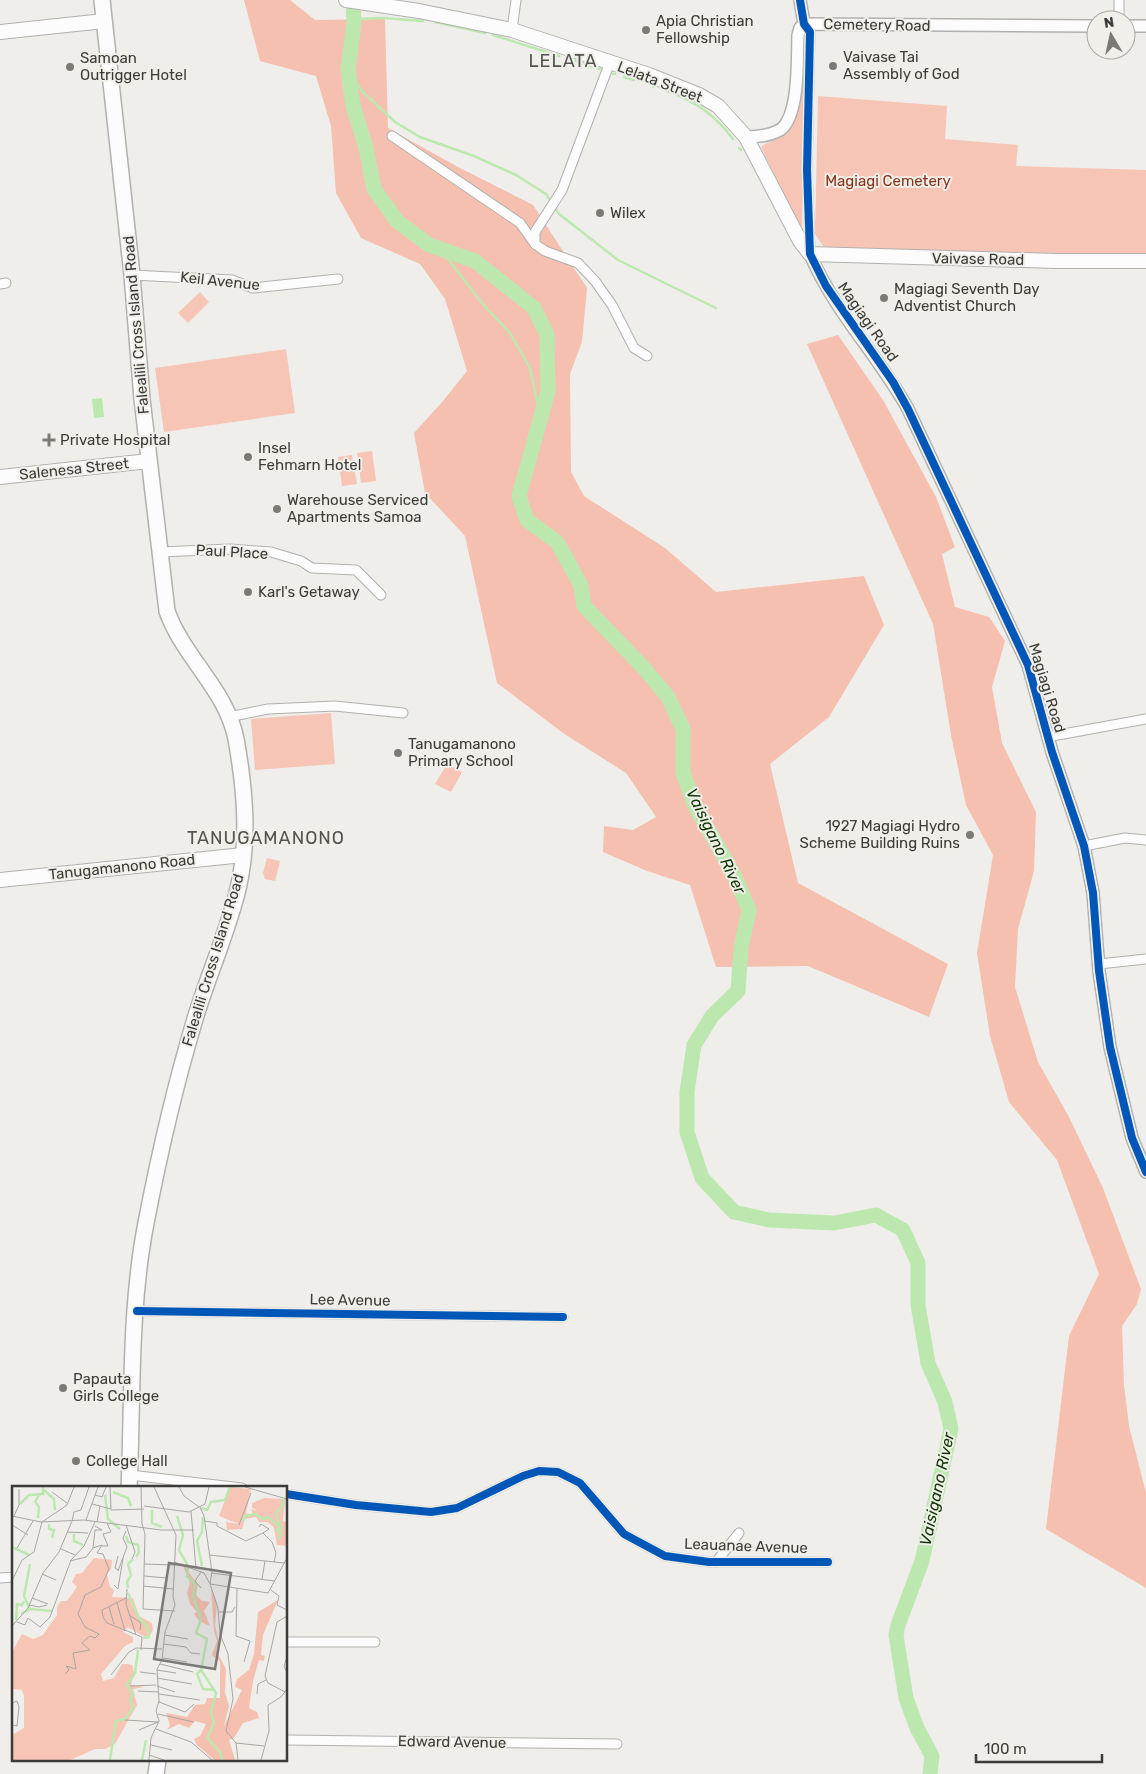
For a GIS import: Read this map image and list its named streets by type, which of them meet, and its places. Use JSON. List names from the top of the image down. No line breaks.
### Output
{"streets":{"main road":["Lelata Street","Vaivase Road","Falealili Cross Island Road","Salenesa Street","Tanugamanono Road"],"street":["Cemetery Road","Keil Avenue","Magiagi Road","Paul Place","Lee Avenue","Leauanae Avenue","Edward Avenue"]},"crossings":[["Cemetery Road","Lelata Street"],["Lelata Street","Vaivase Road"],["Lelata Street","Magiagi Road"],["Vaivase Road","Magiagi Road"],["Keil Avenue","Falealili Cross Island Road"],["Falealili Cross Island Road","Salenesa Street"],["Falealili Cross Island Road","Paul Place"],["Falealili Cross Island Road","Tanugamanono Road"],["Falealili Cross Island Road","Lee Avenue"]],"districts":["LELATA","TANUGAMANONO"],"water":["Vaisigano River"],"parks":["Magiagi Cemetery"],"places":{"other":["Apia Christian Fellowship","Vaivase Tai Assembly of God","Samoan Outrigger Hotel","Wilex","Magiagi Seventh Day Adventist Church","Insel Fehmarn Hotel","Warehouse Serviced Apartments Samoa","Karl's Getaway","Tanugamanono Primary School","1927 Magiagi Hydro Scheme Building Ruins","Papauta Girls College","College Hall"],"health":["Private Hospital"]},"scale_bar":"100 m","north":"top"}
